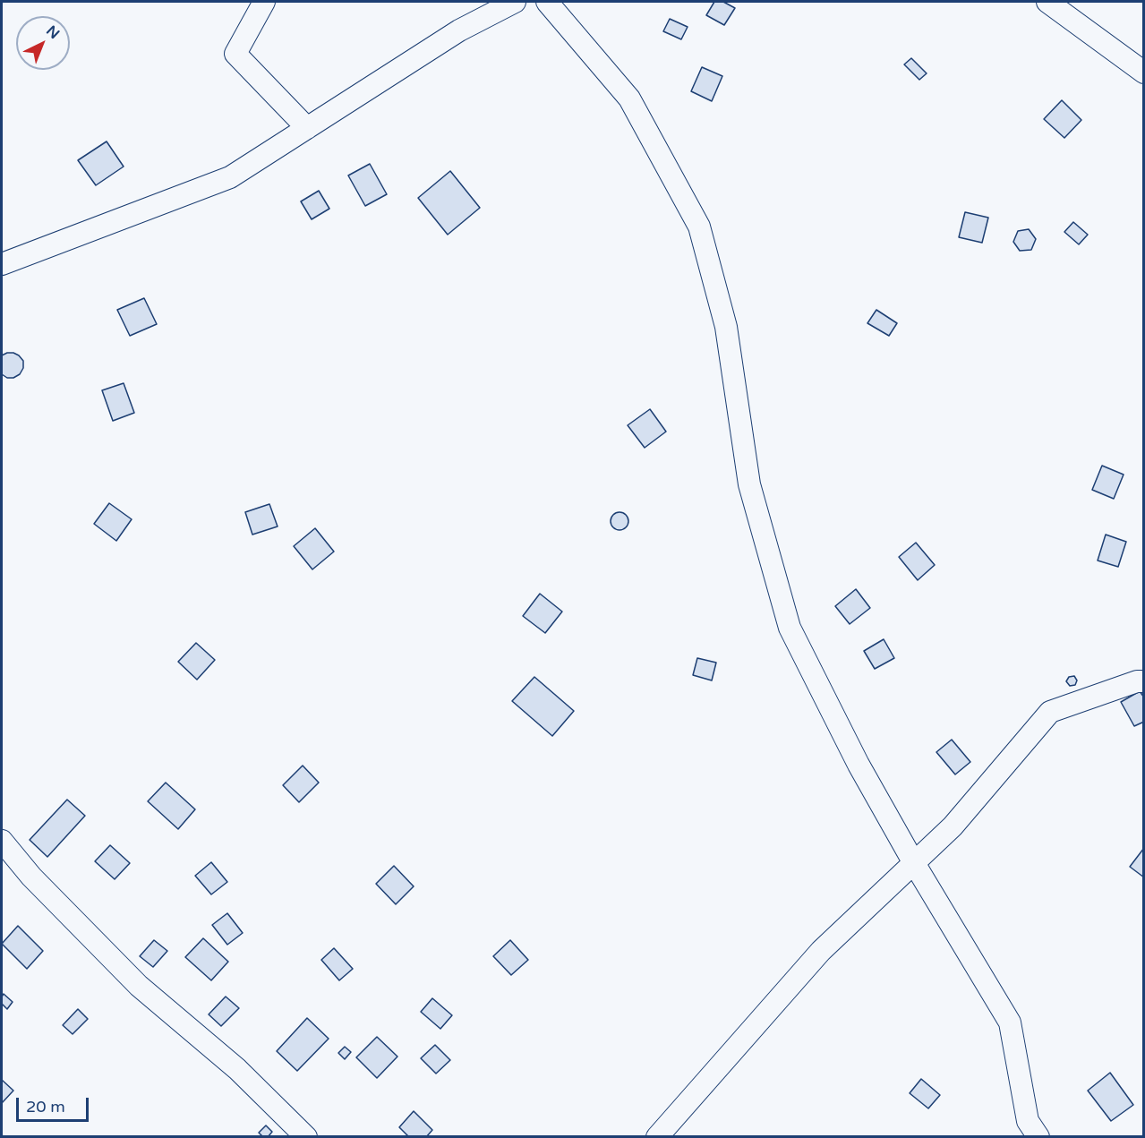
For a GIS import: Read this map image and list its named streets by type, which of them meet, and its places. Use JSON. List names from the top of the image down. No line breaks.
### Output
{"scale_bar":"20 m","north":"top right"}
